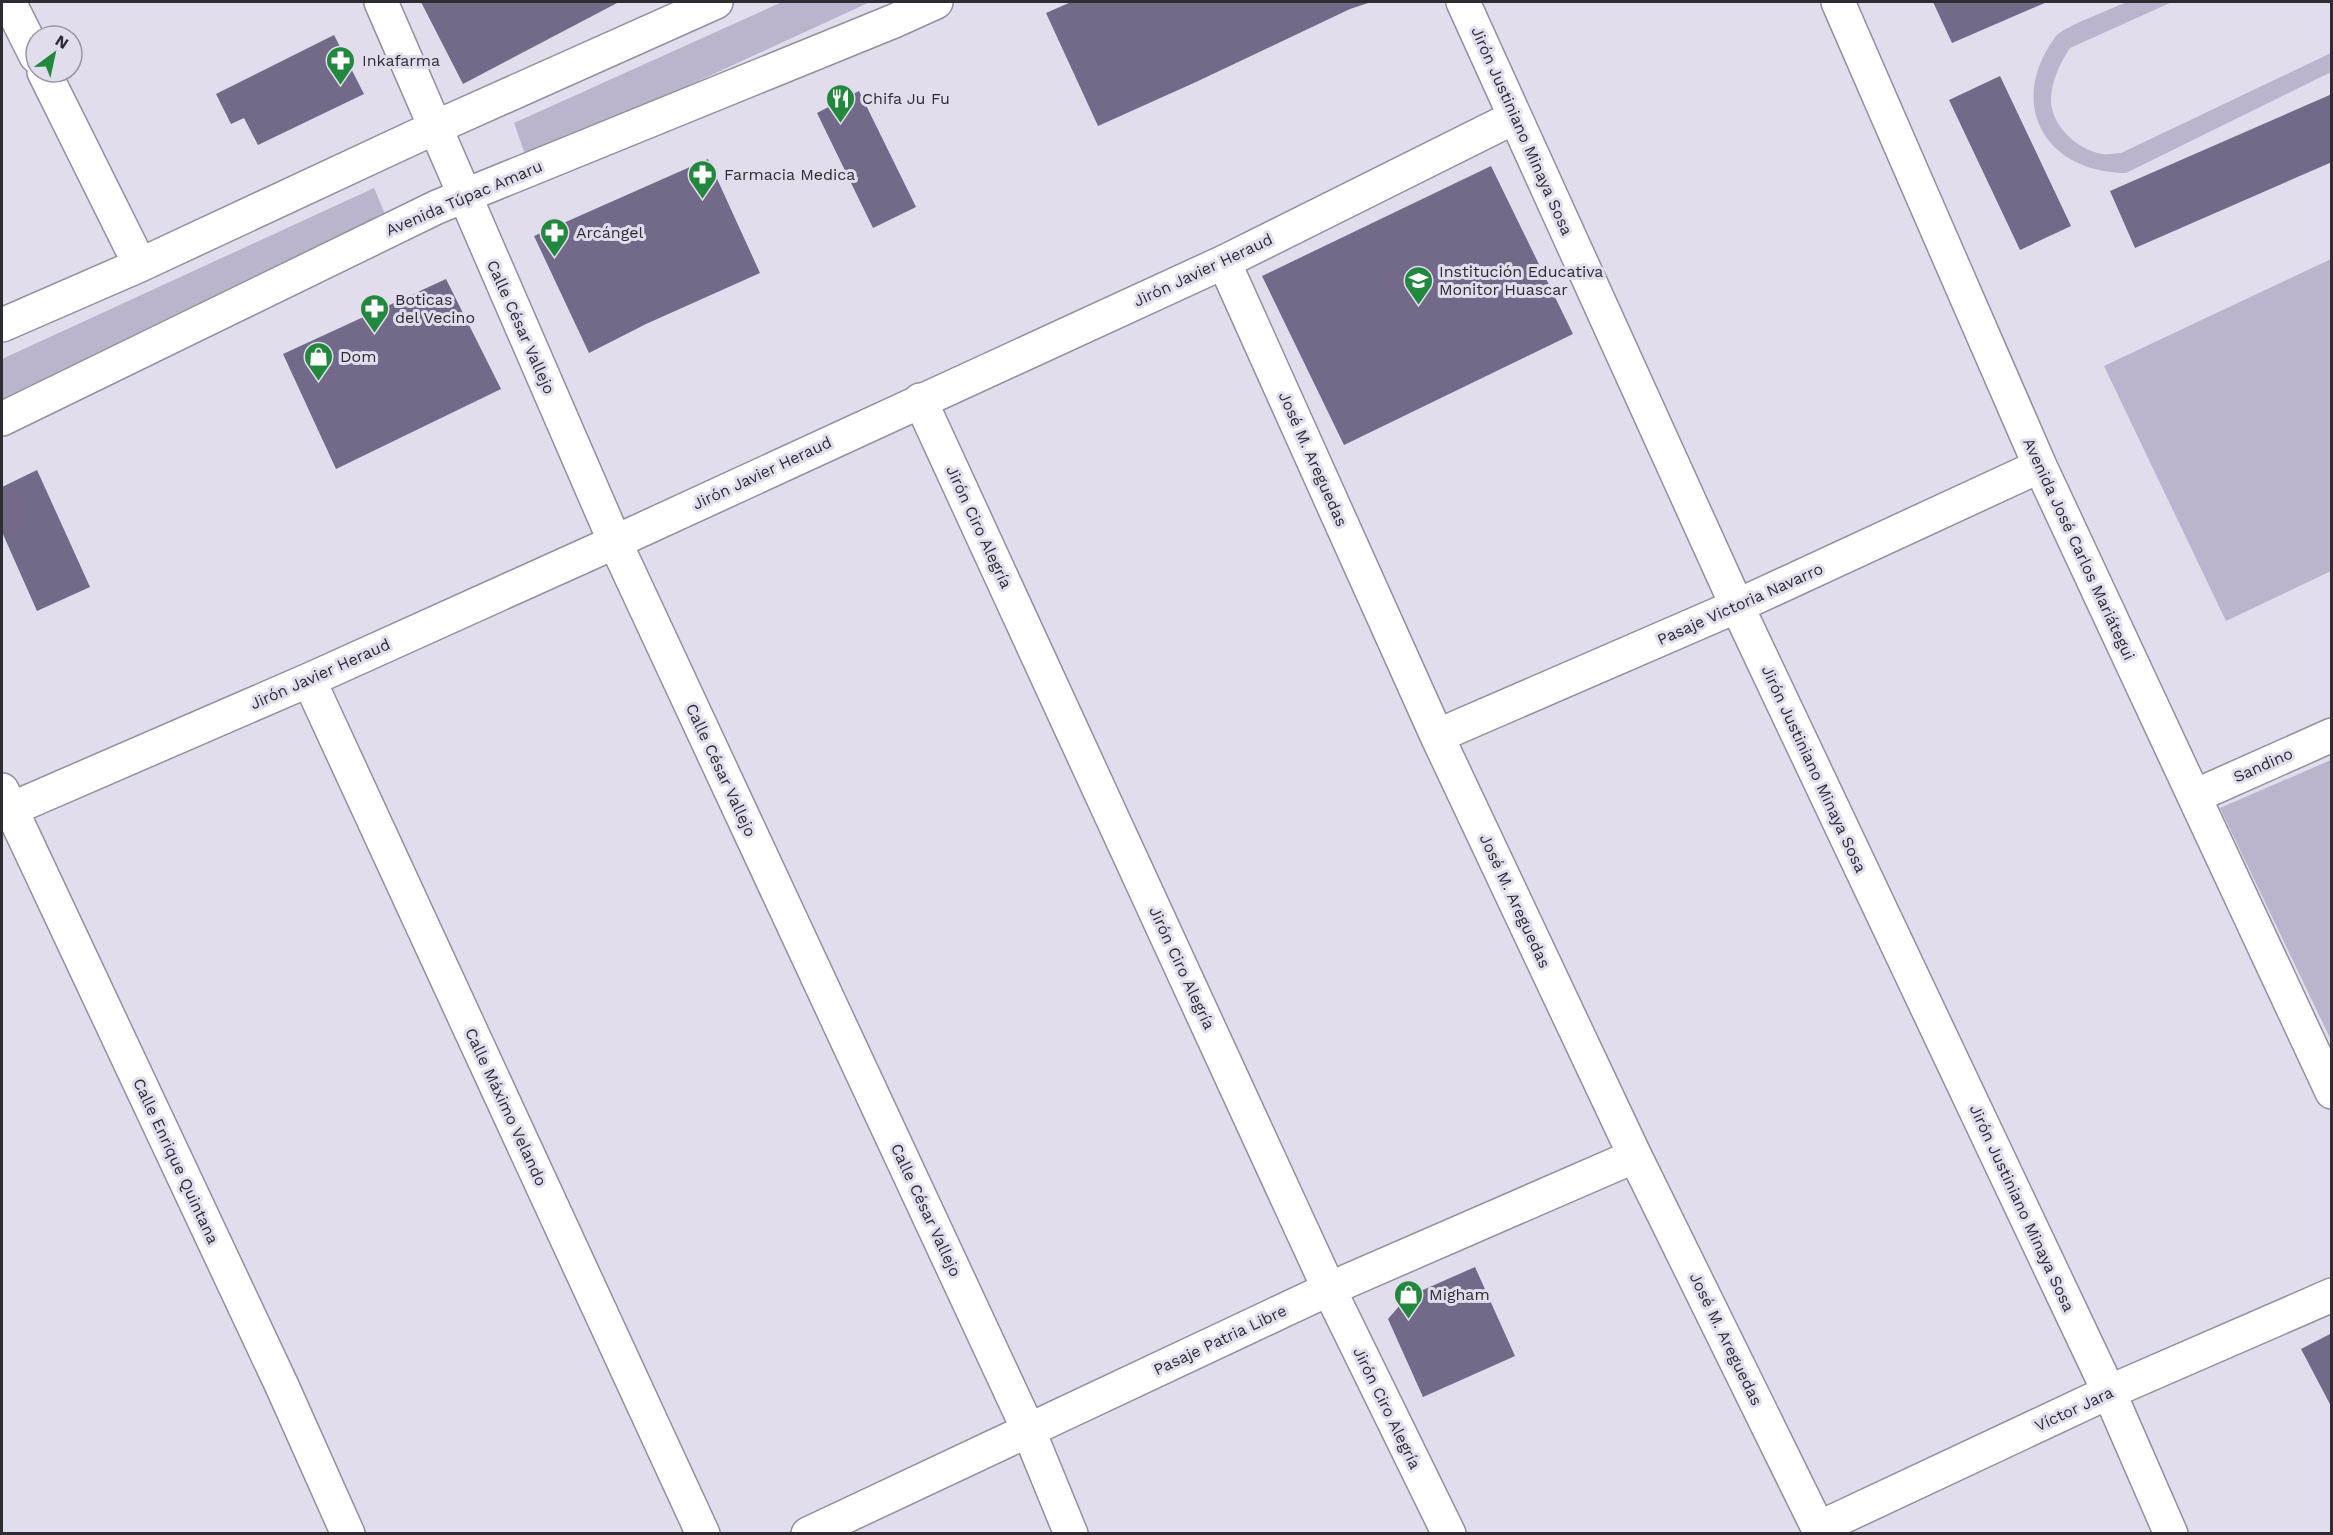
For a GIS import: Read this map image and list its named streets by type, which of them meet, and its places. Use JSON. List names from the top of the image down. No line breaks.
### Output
{"streets":{"street":["Jirón Justiniano Minaya Sosa","Avenida Túpac Amaru","Jirón Javier Heraud","Calle César Vallejo","José M. Areguedas","Jirón Ciro Alegría","Avenida José Carlos Mariátegui","Pasaje Victoria Navarro","Sandino","Calle Máximo Velando","Calle Enrique Quintana","Pasaje Patria Libre","Víctor Jara"]},"crossings":[["Jirón Justiniano Minaya Sosa","Jirón Javier Heraud"],["Jirón Justiniano Minaya Sosa","Pasaje Victoria Navarro"],["Jirón Justiniano Minaya Sosa","Víctor Jara"],["Avenida Túpac Amaru","Calle César Vallejo"],["Jirón Javier Heraud","Calle César Vallejo"],["Jirón Javier Heraud","José M. Areguedas"],["Jirón Javier Heraud","Jirón Ciro Alegría"],["Jirón Javier Heraud","Calle Máximo Velando"],["Jirón Javier Heraud","Calle Enrique Quintana"],["Calle César Vallejo","Pasaje Patria Libre"],["José M. Areguedas","Pasaje Victoria Navarro"],["José M. Areguedas","Pasaje Patria Libre"],["José M. Areguedas","Víctor Jara"],["Jirón Ciro Alegría","Pasaje Patria Libre"],["Avenida José Carlos Mariátegui","Pasaje Victoria Navarro"],["Avenida José Carlos Mariátegui","Sandino"]],"places":{"pharmacy":["Inkafarma","Farmacia Medica","Arcángel","Boticas del Vecino"],"restaurant":["Chifa Ju Fu"],"school or university":["Institución Educativa Monitor Huascar"],"shop":["Dom","Migham"]},"north":"top right"}
